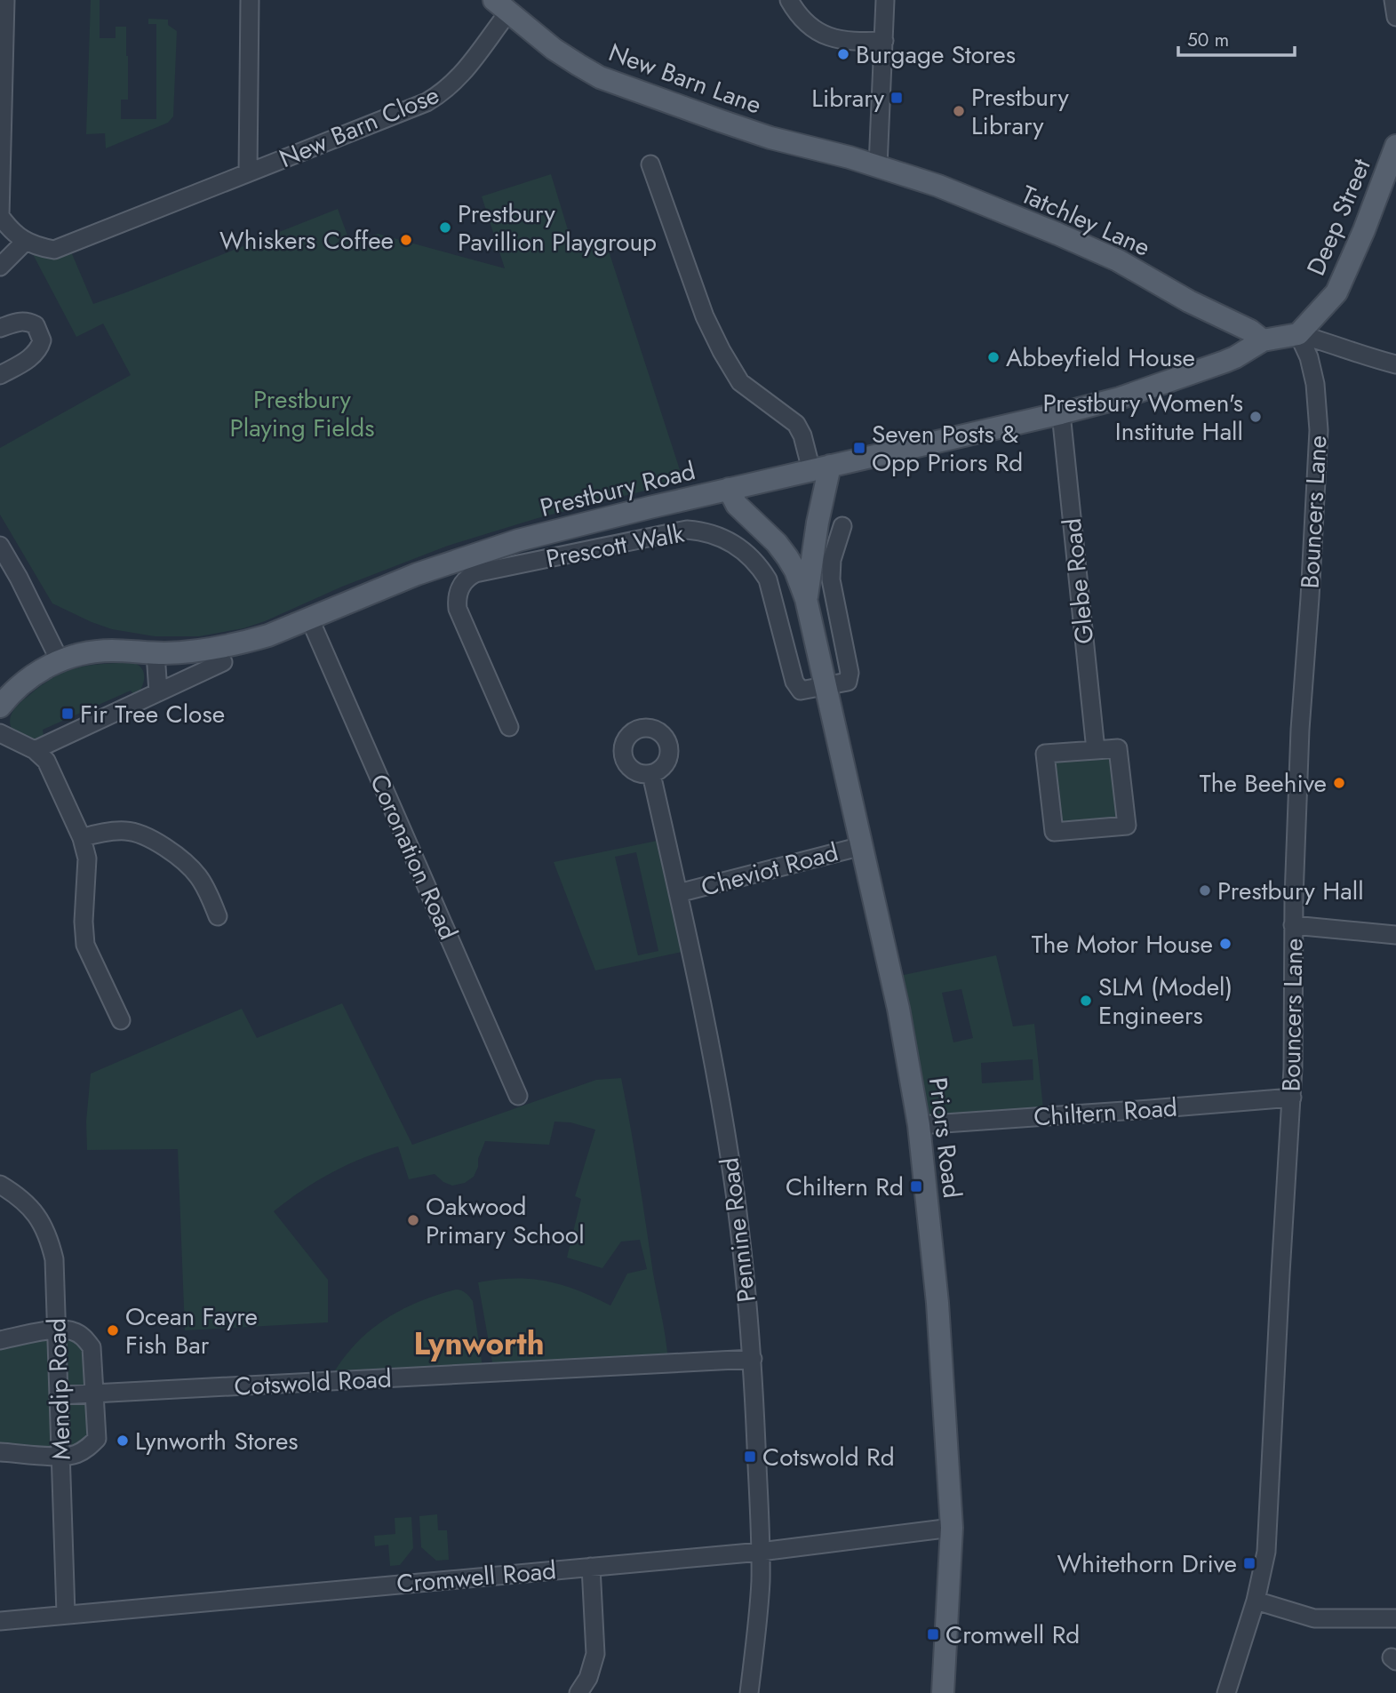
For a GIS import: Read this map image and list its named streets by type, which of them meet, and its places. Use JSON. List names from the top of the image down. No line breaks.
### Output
{"streets":{"main road":["New Barn Lane","Deep Street","Tatchley Lane","Prestbury Road","Priors Road"],"street":["New Barn Close","Bouncers Lane","Prescott Walk","Glebe Road","Coronation Road","Cheviot Road","Chiltern Road","Pennine Road","Cotswold Road","Mendip Road","Cromwell Road"]},"crossings":[["New Barn Lane","New Barn Close"],["New Barn Lane","Tatchley Lane"],["Deep Street","Bouncers Lane"],["Tatchley Lane","Prestbury Road"],["Prestbury Road","Glebe Road"],["Prestbury Road","Coronation Road"],["Prestbury Road","Priors Road"],["Bouncers Lane","Chiltern Road"],["Prescott Walk","Priors Road"],["Cheviot Road","Priors Road"],["Cheviot Road","Pennine Road"],["Chiltern Road","Priors Road"],["Priors Road","Cromwell Road"],["Pennine Road","Cotswold Road"],["Pennine Road","Cromwell Road"],["Cotswold Road","Mendip Road"],["Mendip Road","Cromwell Road"]],"districts":["Lynworth"],"parks":["Prestbury Playing Fields"],"places":{"other":["Burgage Stores","Prestbury Library","Prestbury Pavillion Playgroup","Whiskers Coffee","Abbeyfield House","Prestbury Women's Institute Hall","The Beehive","Prestbury Hall","The Motor House","SLM (Model) Engineers","Oakwood Primary School","Ocean Fayre Fish Bar","Lynworth Stores"],"transit":["Library","Seven Posts & Opp Priors Rd","Fir Tree Close","Chiltern Rd","Cotswold Rd","Whitethorn Drive","Cromwell Rd"]},"scale_bar":"50 m"}
